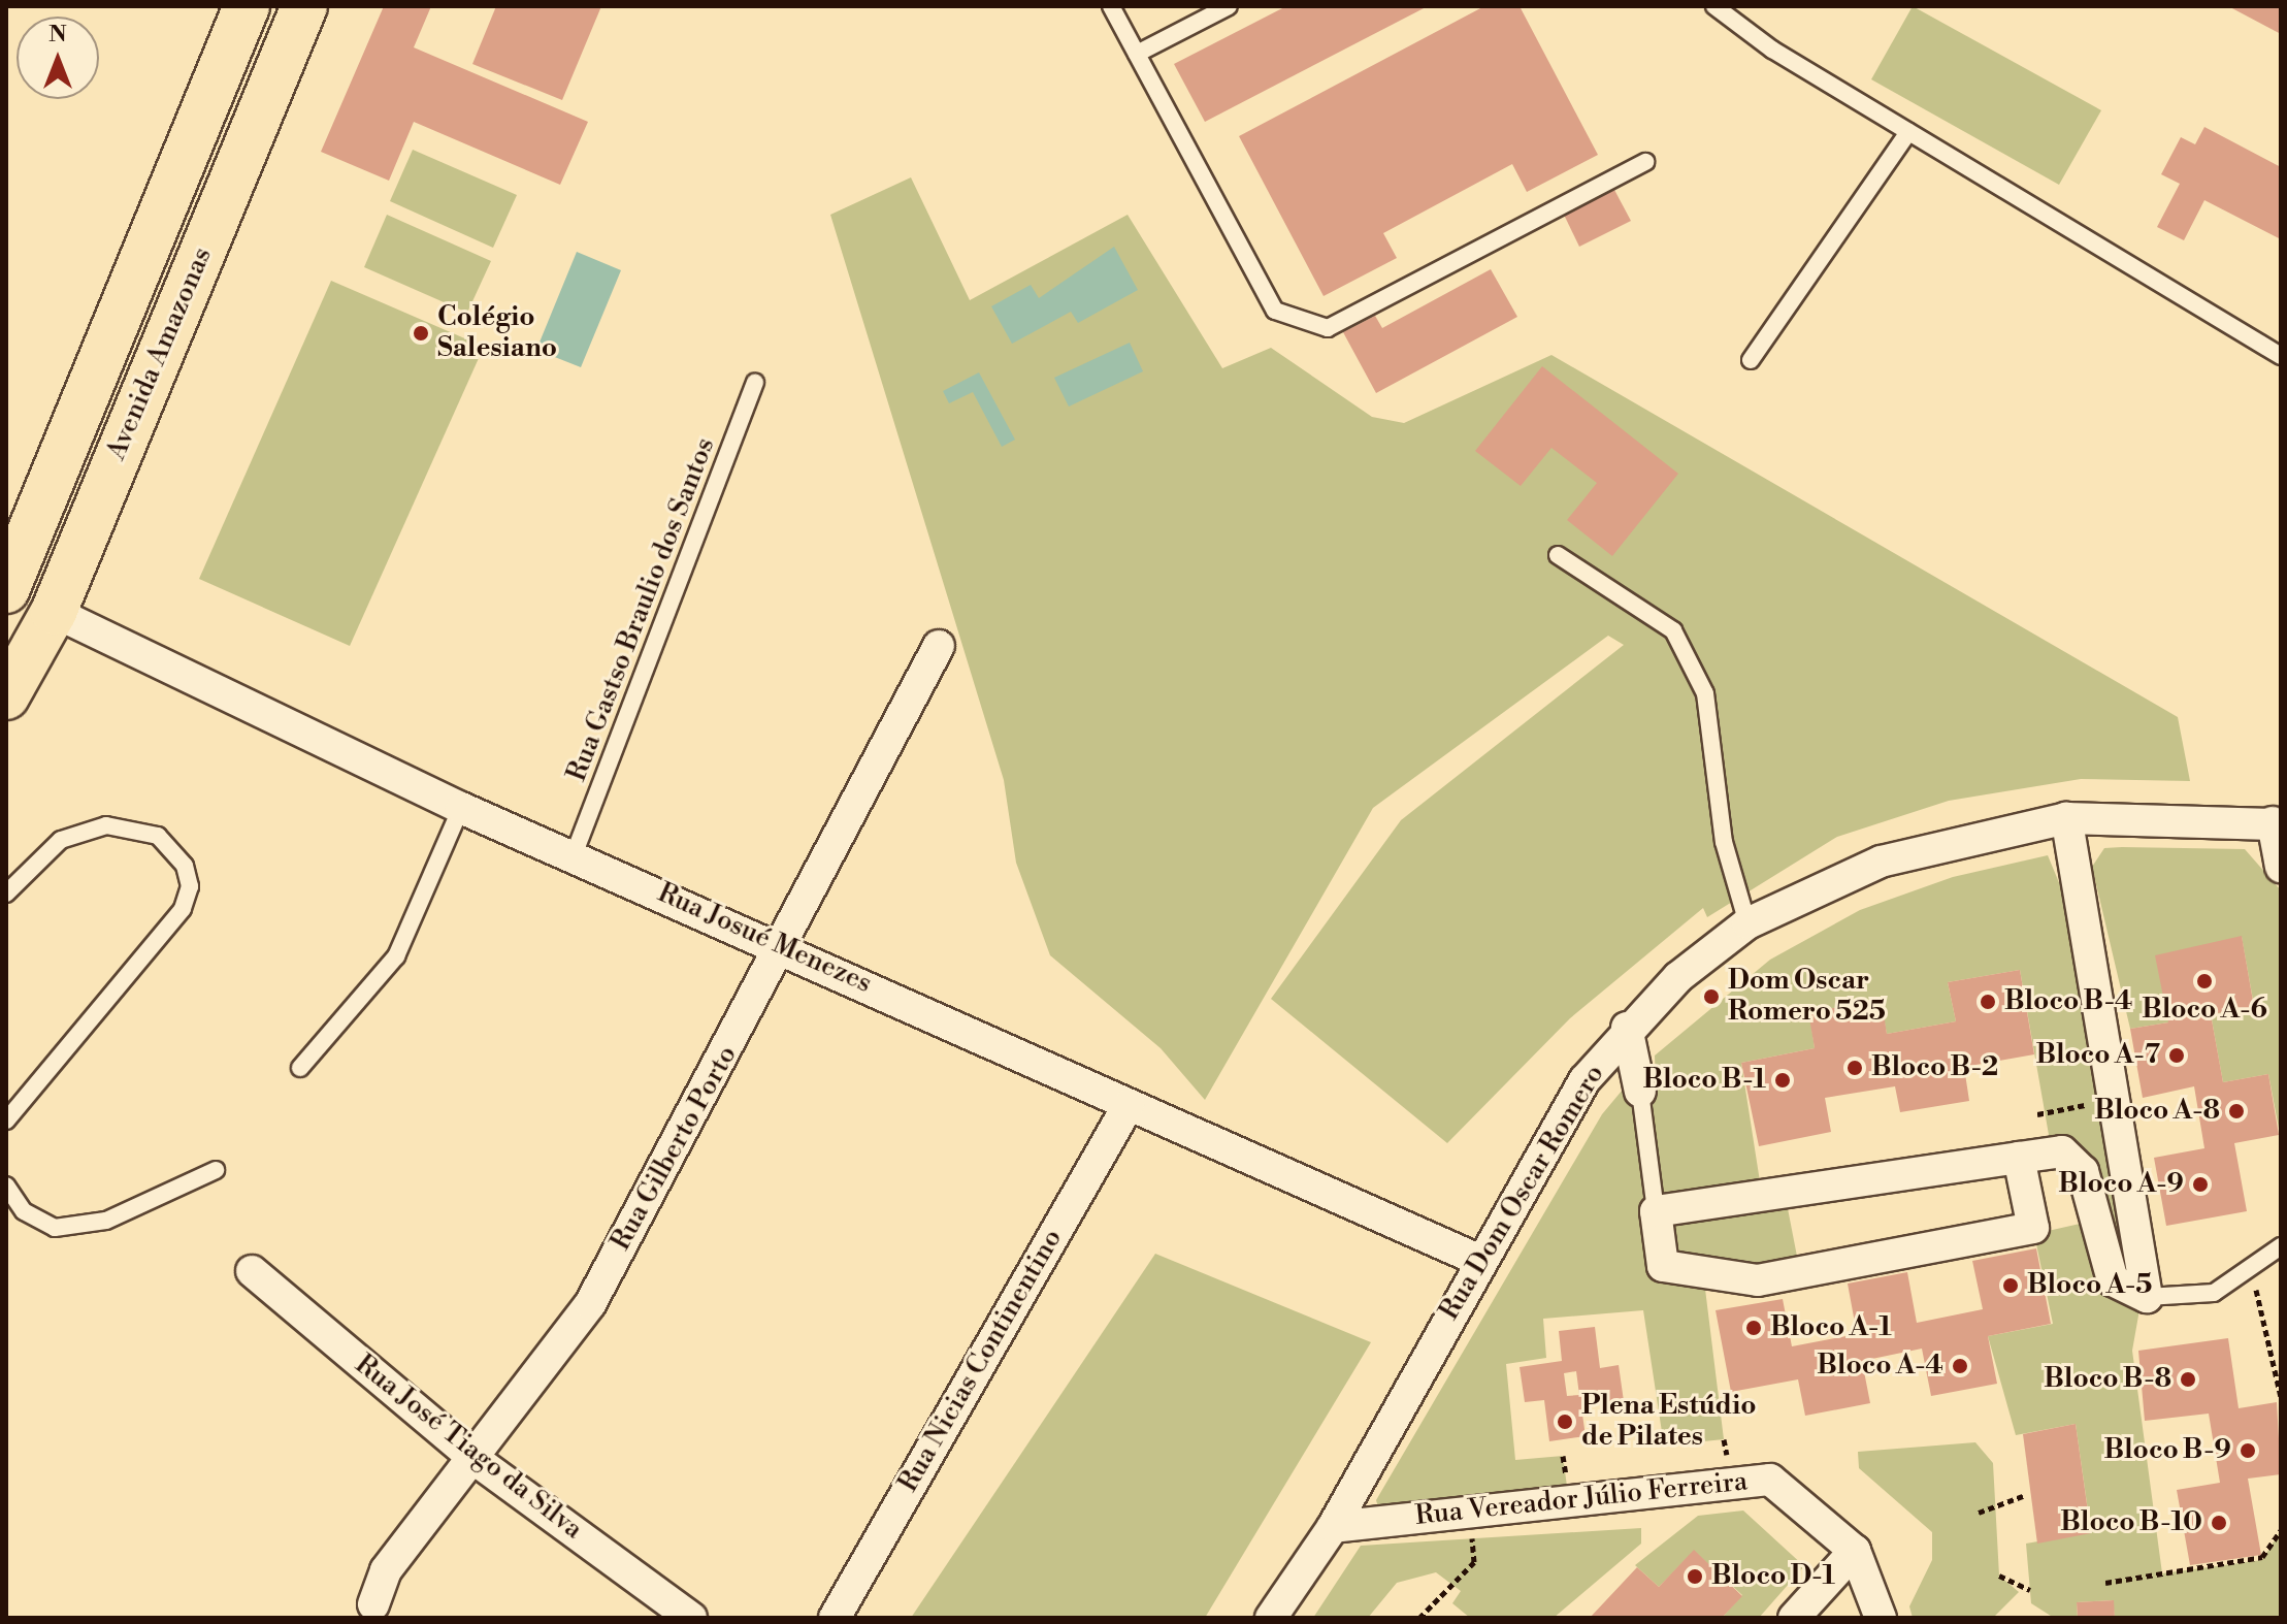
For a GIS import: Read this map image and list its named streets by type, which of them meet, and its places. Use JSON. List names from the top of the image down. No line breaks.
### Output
{"streets":{"main road":["Avenida Amazonas"],"street":["Rua Josué Menezes","Rua Gilberto Porto","Rua Dom Oscar Romero","Rua Nicias Continentino","Rua José Tiago da Silva","Rua Vereador Júlio Ferreira"],"lane":["Rua Gastso Braulio dos Santos"]},"crossings":[["Avenida Amazonas","Rua Josué Menezes"],["Rua Gastso Braulio dos Santos","Rua Josué Menezes"],["Rua Josué Menezes","Rua Gilberto Porto"],["Rua Josué Menezes","Rua Dom Oscar Romero"],["Rua Josué Menezes","Rua Nicias Continentino"],["Rua Gilberto Porto","Rua José Tiago da Silva"],["Rua Dom Oscar Romero","Rua Vereador Júlio Ferreira"]],"places":["Colégio Salesiano","Bloco A-6","Dom Oscar Romero 525","Bloco B-4","Bloco A-7","Bloco B-2","Bloco B-1","Bloco A-8","Bloco A-9","Bloco A-5","Bloco A-1","Bloco A-4","Bloco B-8","Plena Estúdio de Pilates","Bloco B-9","Bloco B-10","Bloco D-1"],"north":"top"}
